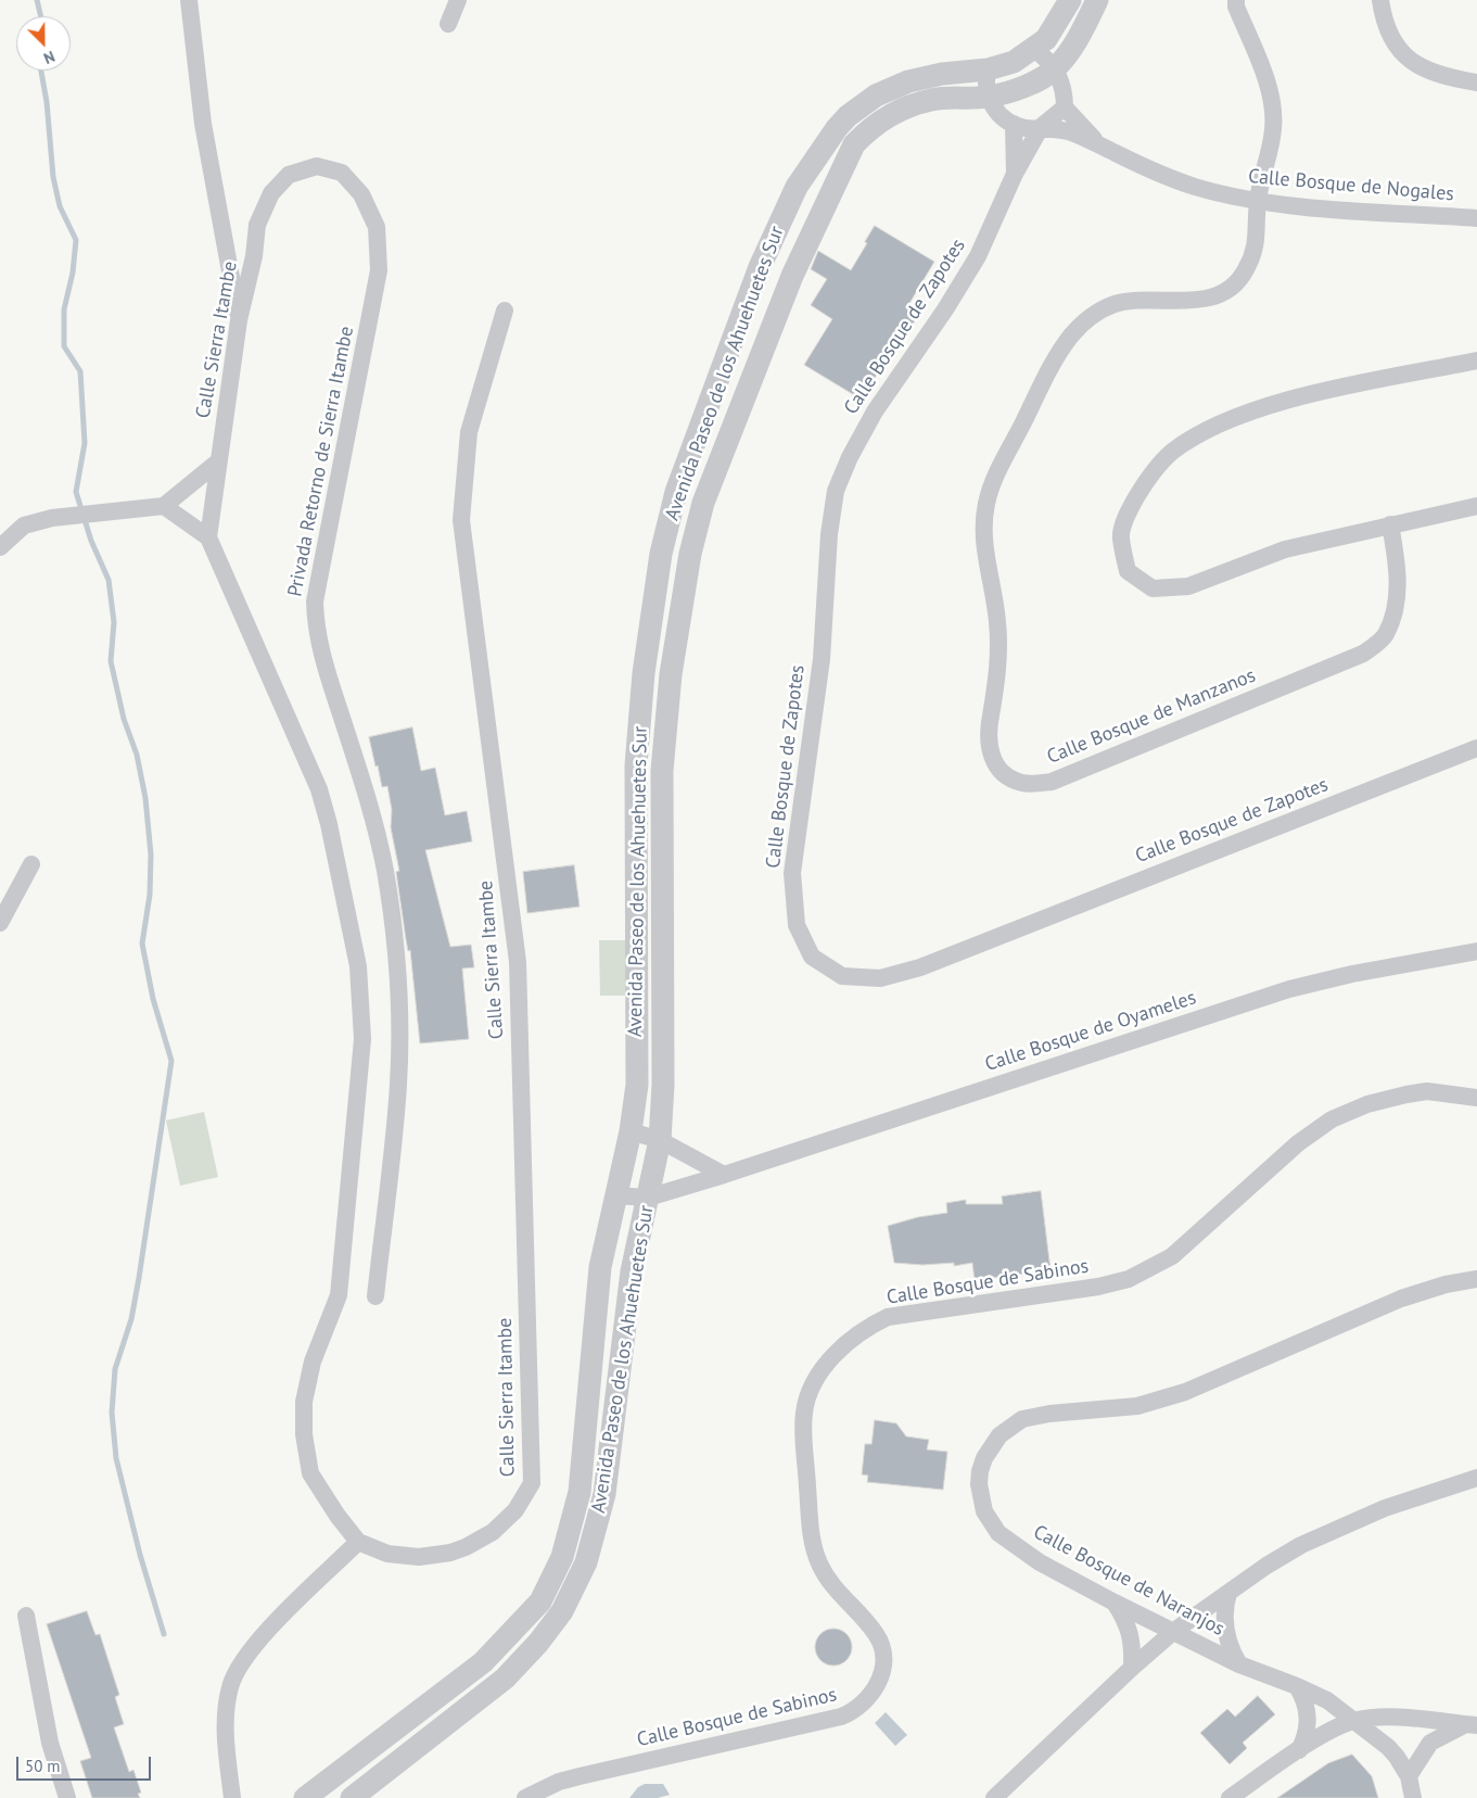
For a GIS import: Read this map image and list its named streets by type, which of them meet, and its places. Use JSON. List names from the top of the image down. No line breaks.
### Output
{"streets":{"street":["Calle Bosque de Nogales","Calle Bosque de Zapotes","Calle Sierra Itambe","Avenida Paseo de los Ahuehuetes Sur","Privada Retorno de Sierra Itambe","Calle Bosque de Manzanos","Calle Bosque de Oyameles","Calle Bosque de Sabinos","Calle Bosque de Naranjos"]},"crossings":[["Calle Bosque de Nogales","Calle Bosque de Zapotes"],["Calle Bosque de Nogales","Calle Bosque de Manzanos"],["Calle Sierra Itambe","Privada Retorno de Sierra Itambe"],["Avenida Paseo de los Ahuehuetes Sur","Calle Bosque de Oyameles"]],"scale_bar":"50 m","north":"bottom right"}
